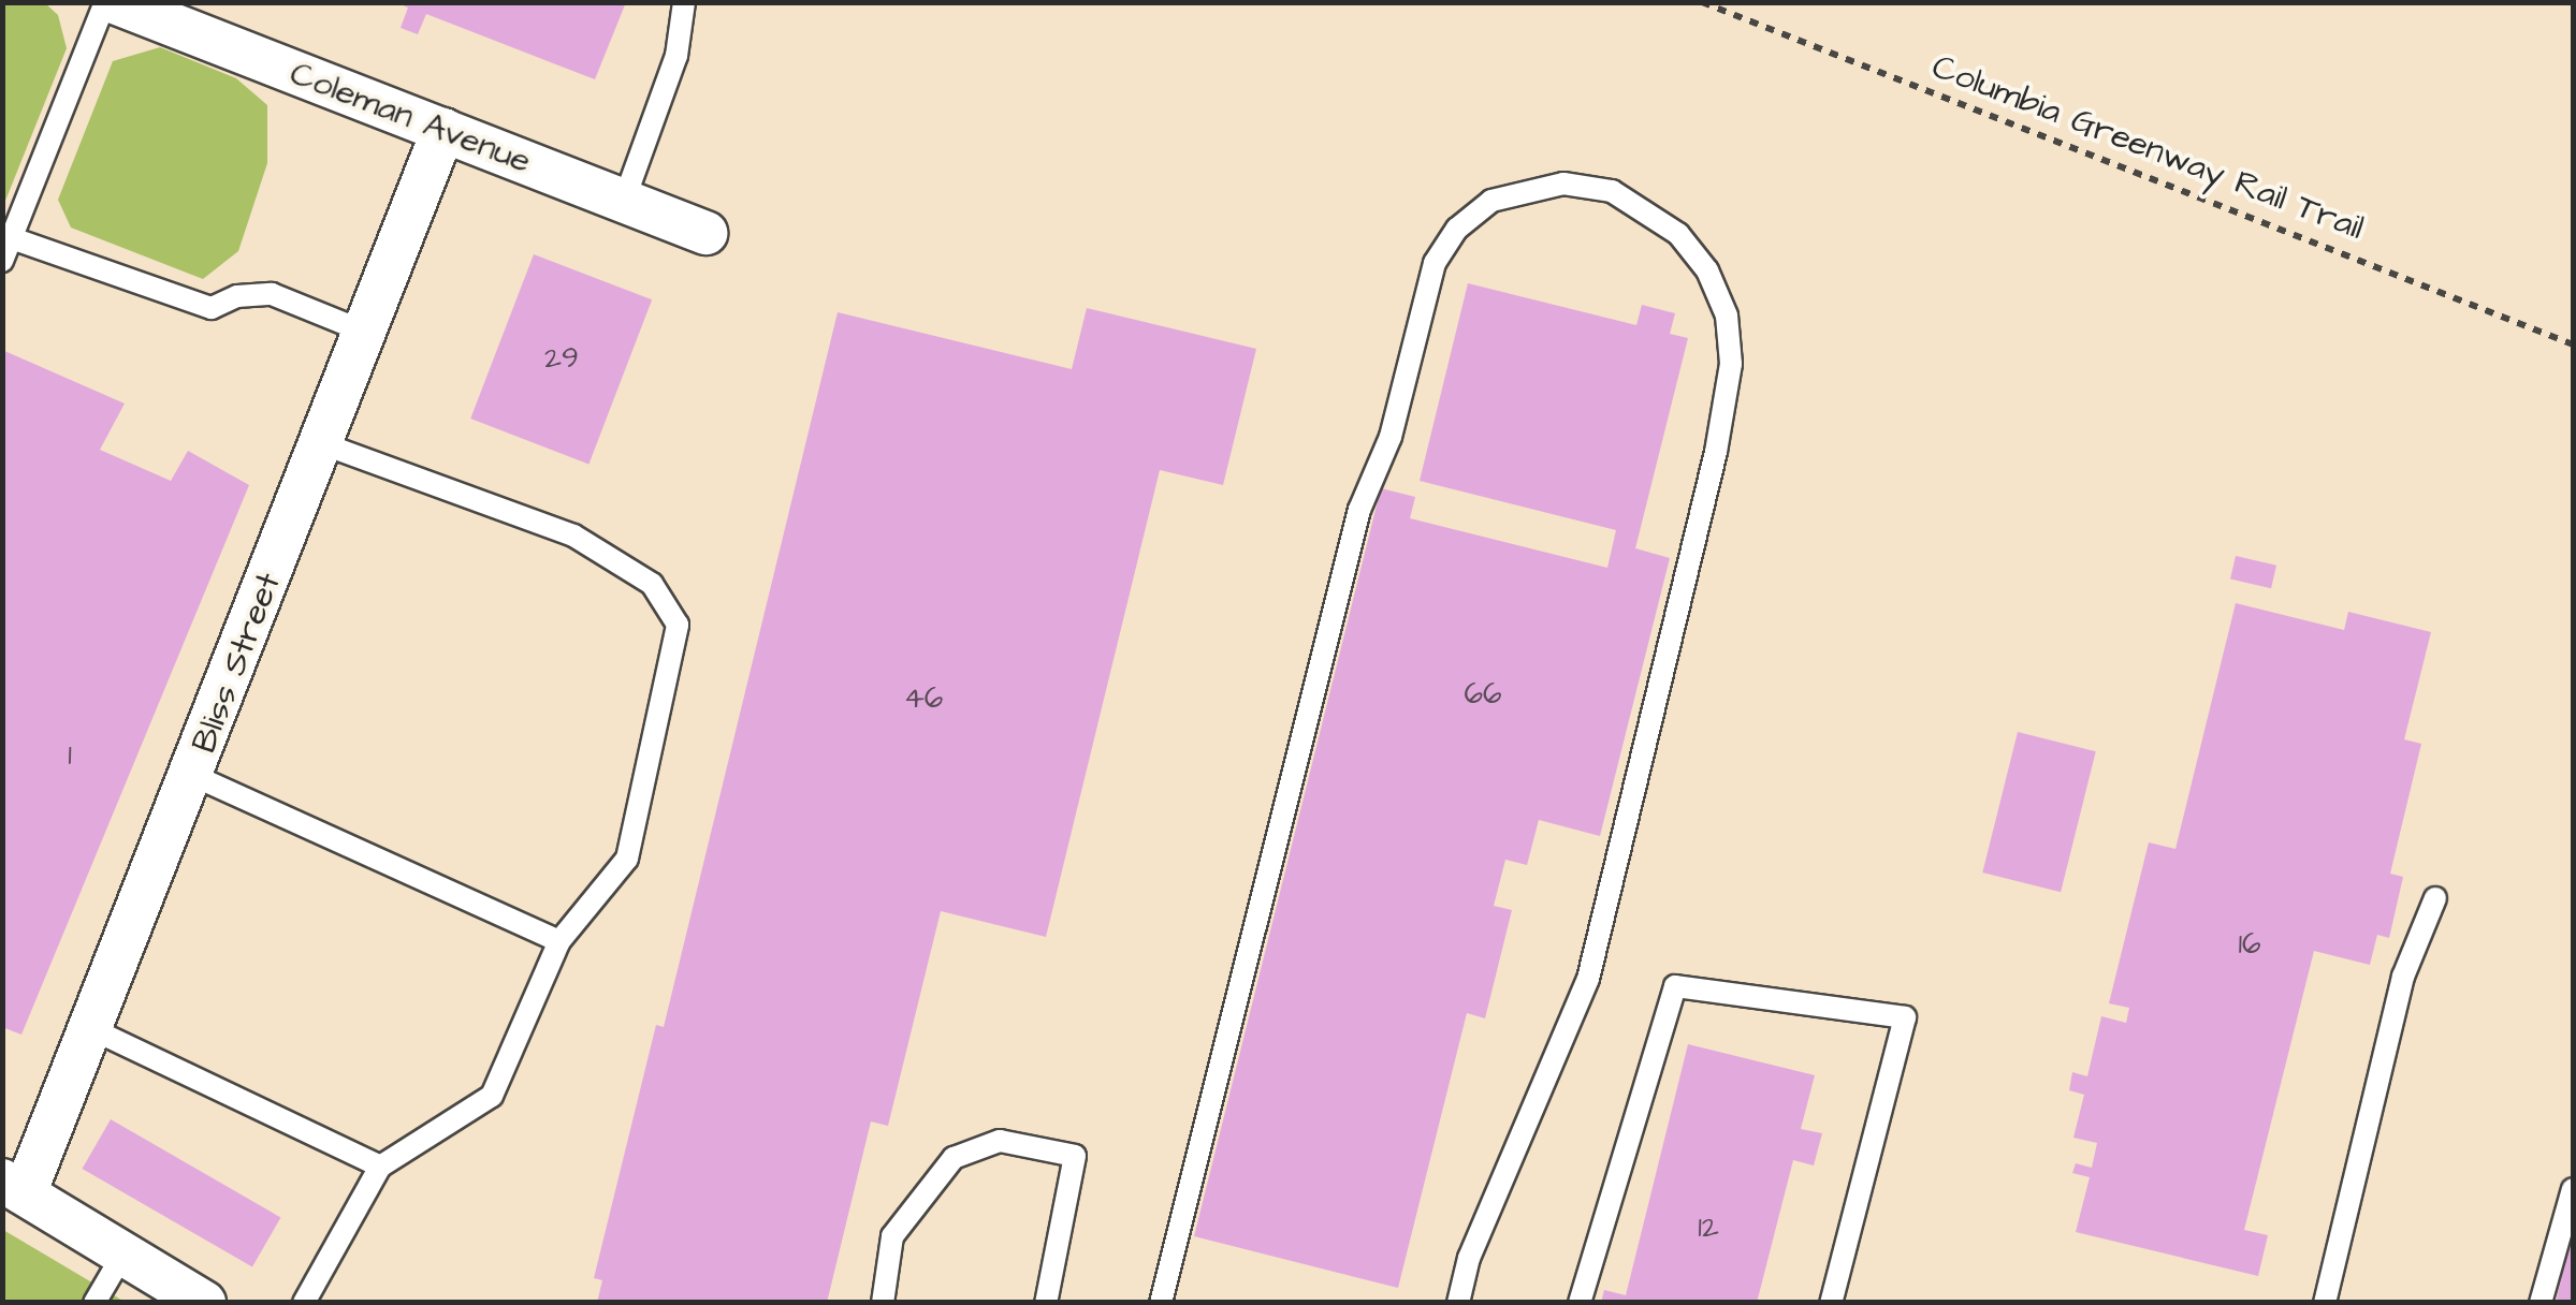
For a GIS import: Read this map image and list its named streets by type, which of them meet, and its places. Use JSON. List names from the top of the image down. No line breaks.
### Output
{"streets":{"street":["Coleman Avenue","Bliss Street"],"path":["Columbia Greenway Rail Trail"]},"crossings":[["Coleman Avenue","Bliss Street"]],"house_numbers":["29","66","46","1","16","12"]}
